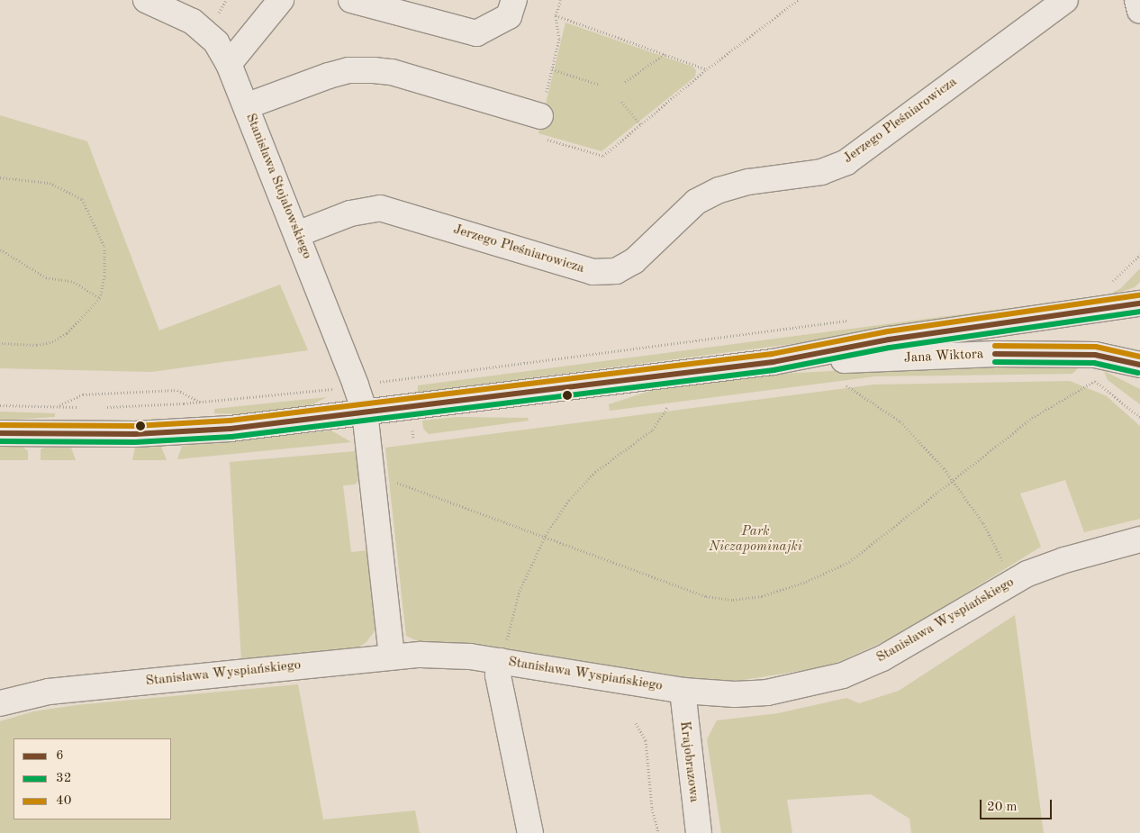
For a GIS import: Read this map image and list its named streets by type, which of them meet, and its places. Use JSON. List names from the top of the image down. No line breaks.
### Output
{"streets":{"street":["Jerzego Pleśniarowicza","Stanisława Stojałowskiego","Jana Wiktora","Stanisława Wyspiańskiego","Krajobrazowa"]},"crossings":[["Jerzego Pleśniarowicza","Stanisława Stojałowskiego"],["Stanisława Stojałowskiego","Jana Wiktora"],["Stanisława Stojałowskiego","Stanisława Wyspiańskiego"],["Stanisława Wyspiańskiego","Krajobrazowa"]],"parks":["Park Niezapominajki"],"lines":["transit line 40","transit line 6","transit line 32"],"legend":["6","32","40"],"scale_bar":"20 m"}
